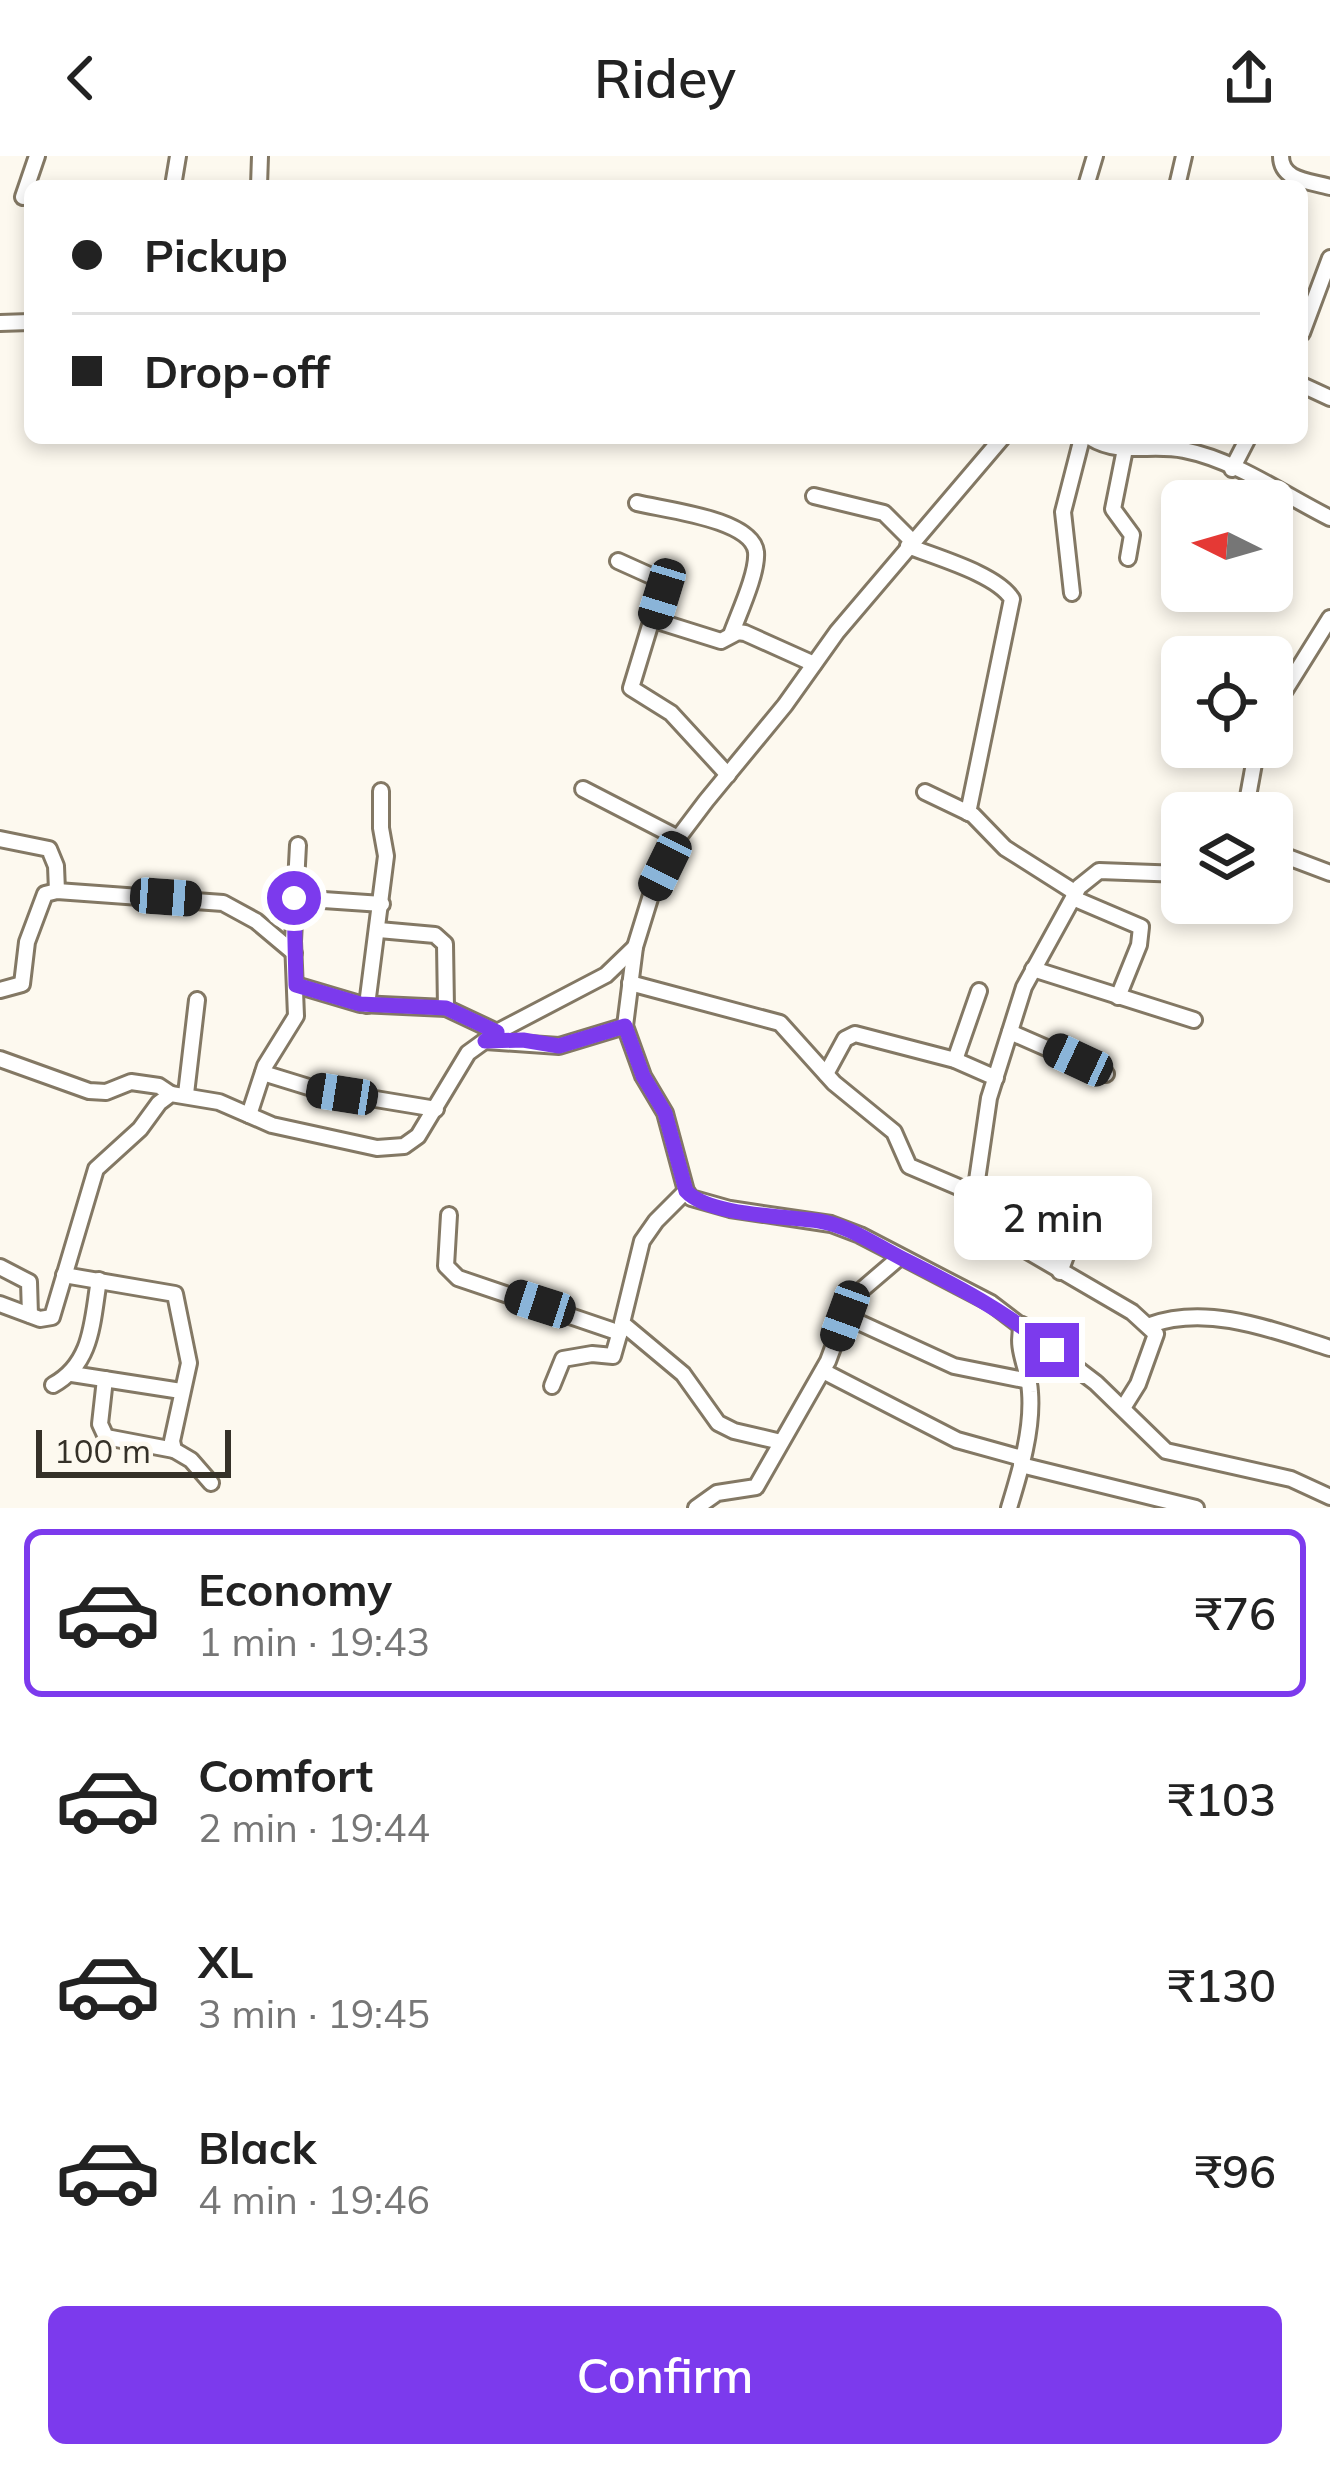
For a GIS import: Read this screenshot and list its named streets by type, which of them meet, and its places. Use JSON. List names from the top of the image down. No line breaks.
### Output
{"scale_bar":"100 m","north":"left","page":{"header":"Ridey","banner":["Pickup","Drop-off"],"bubble":"2 min","scale":"100 m","list":[{"name":"Economy","note":"1 min · 19:43","value":"₹76"},{"name":"Comfort","note":"2 min · 19:44","value":"₹103"},{"name":"XL","note":"3 min · 19:45","value":"₹130"},{"name":"Black","note":"4 min · 19:46","value":"₹96"}],"buttons":"Confirm"}}
